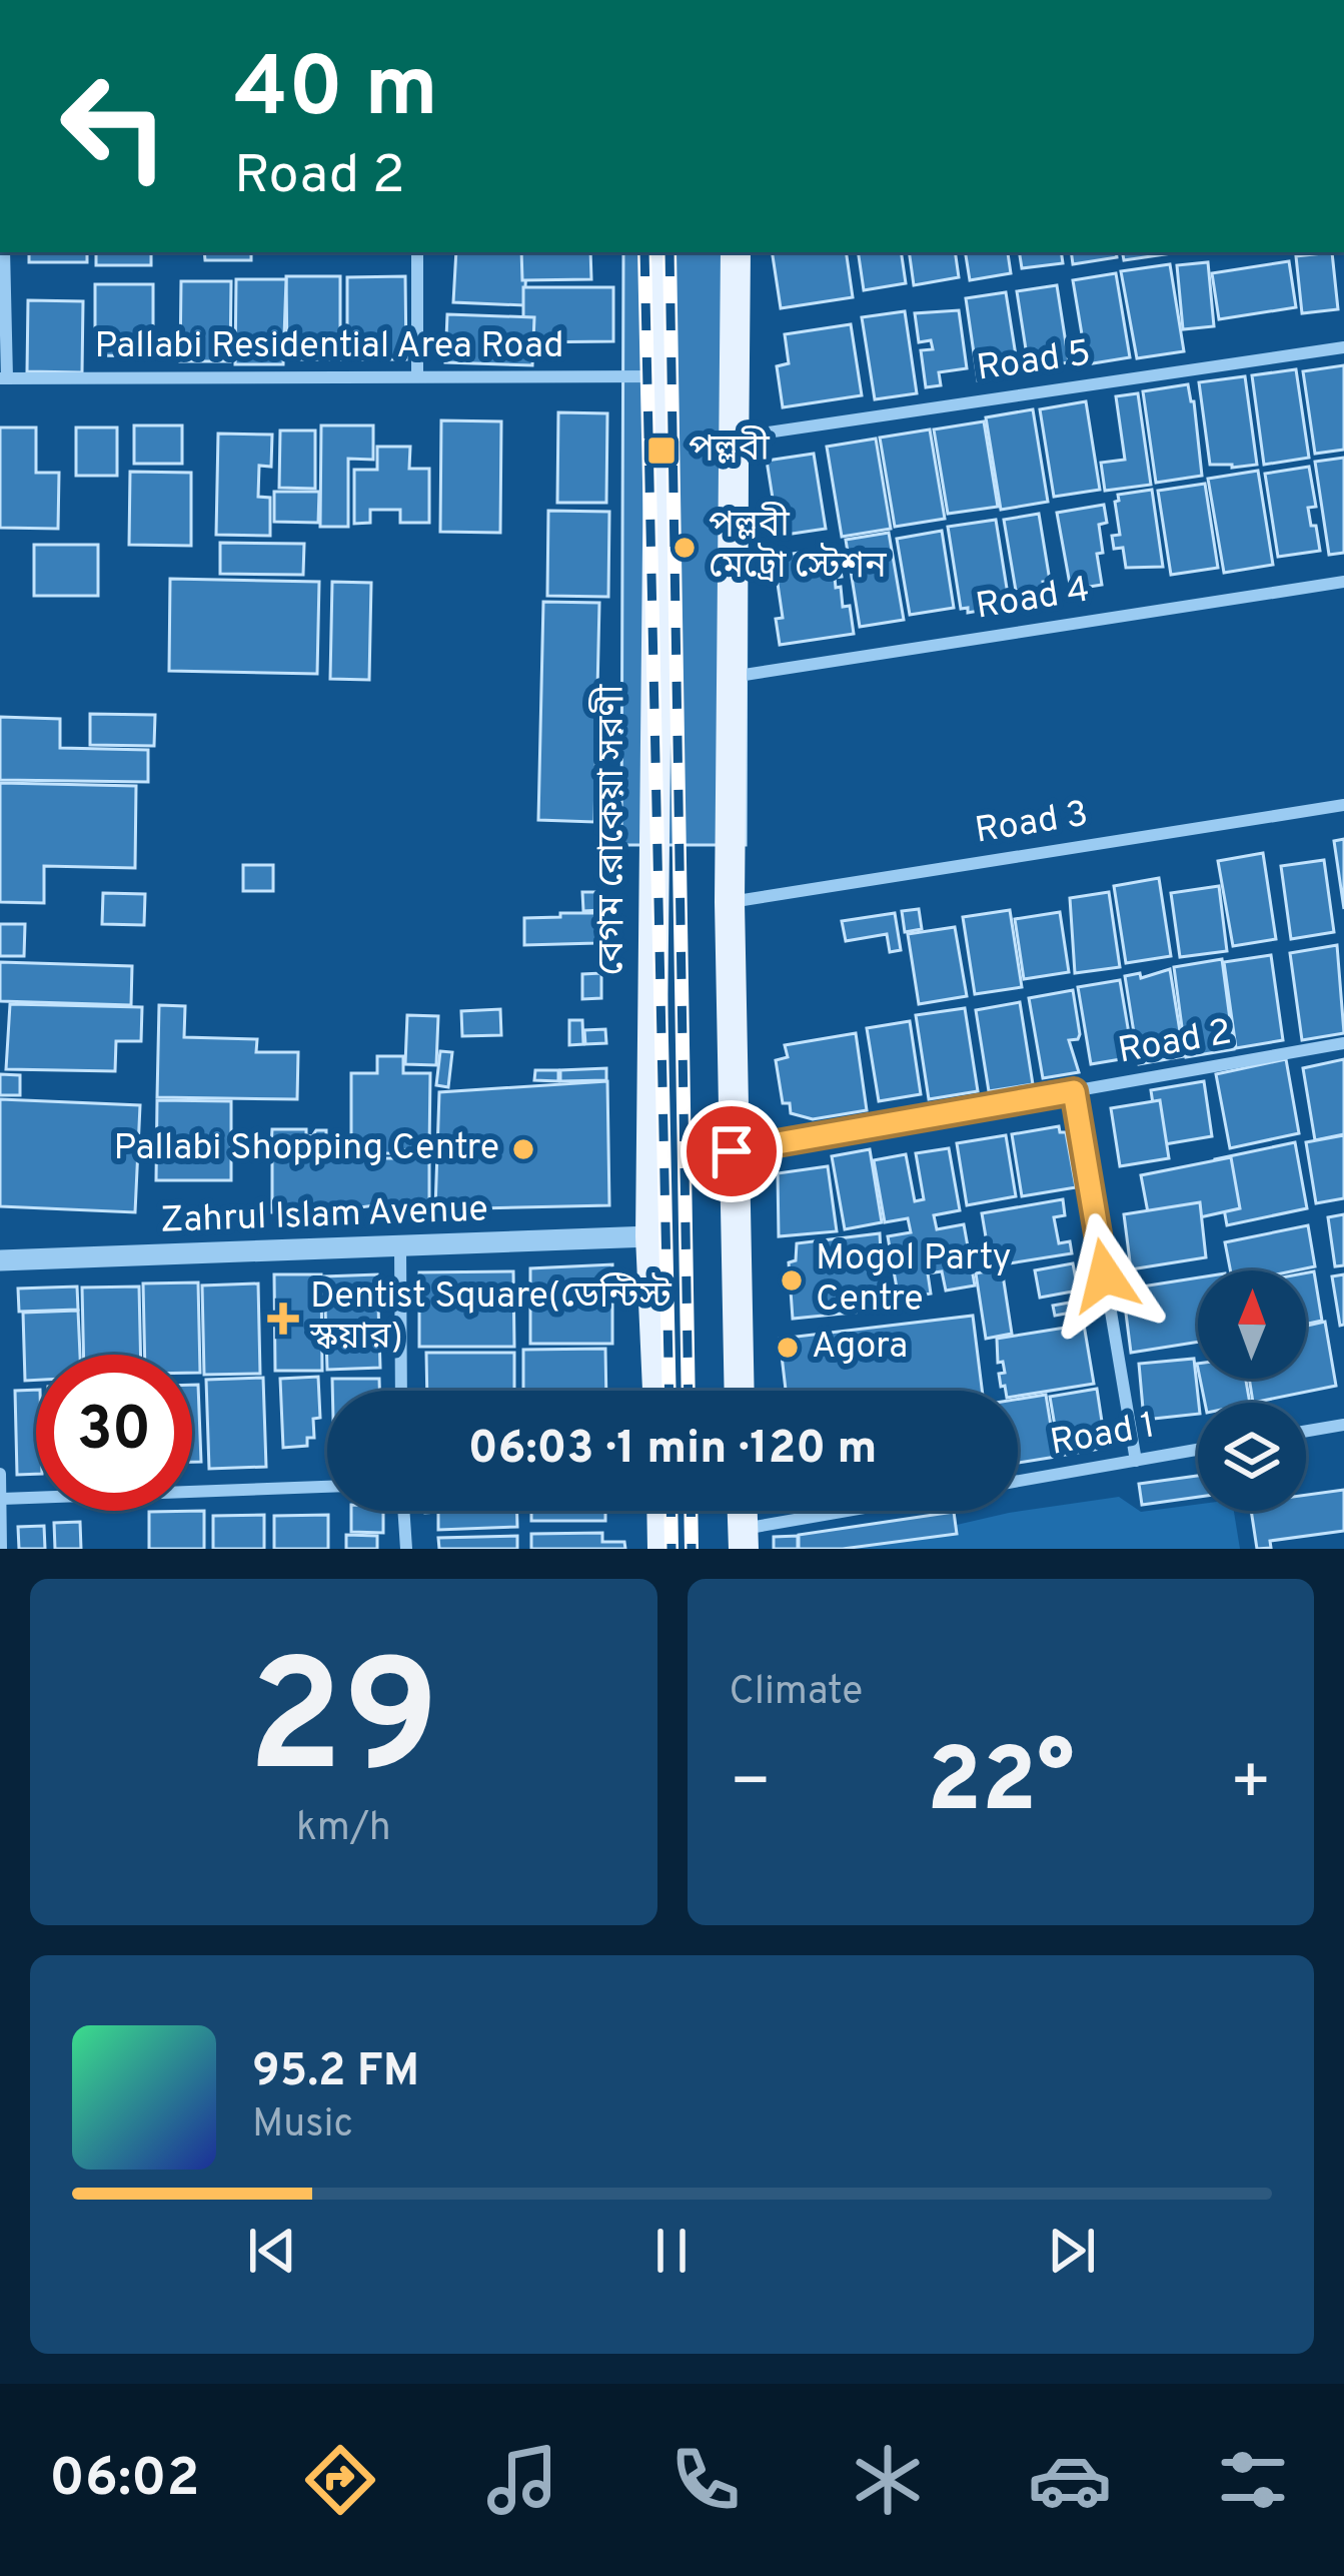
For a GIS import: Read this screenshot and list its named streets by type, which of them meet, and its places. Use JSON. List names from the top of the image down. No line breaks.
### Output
{"streets":{"main road":["বেগম রোকেয়া সরণী"],"street":["Pallabi Residential Area Road","Road 5","Road 4","Road 3","Road 2","Zahrul Islam Avenue","Road 1"]},"crossings":[["Pallabi Residential Area Road","বেগম রোকেয়া সরণী"],["বেগম রোকেয়া সরণী","Zahrul Islam Avenue"]],"places":{"transit":["পল্লবী"],"other":["পল্লবী মেট্রো স্টেশন","Pallabi Shopping Centre","Mogol Party Centre","Agora"],"health":["Dentist Square(ডেন্টিস্ট স্কয়ার)"]},"north":"top","page":{"turn":["40 m","Road 2"],"limit":"30","trip":"06:03 · 1 min · 120 m","tile":[["29","km/h"],"Climate"],"heat":["−","22°","+"],"song":["95.2 FM","Music"],"tabs":"06:02"}}
